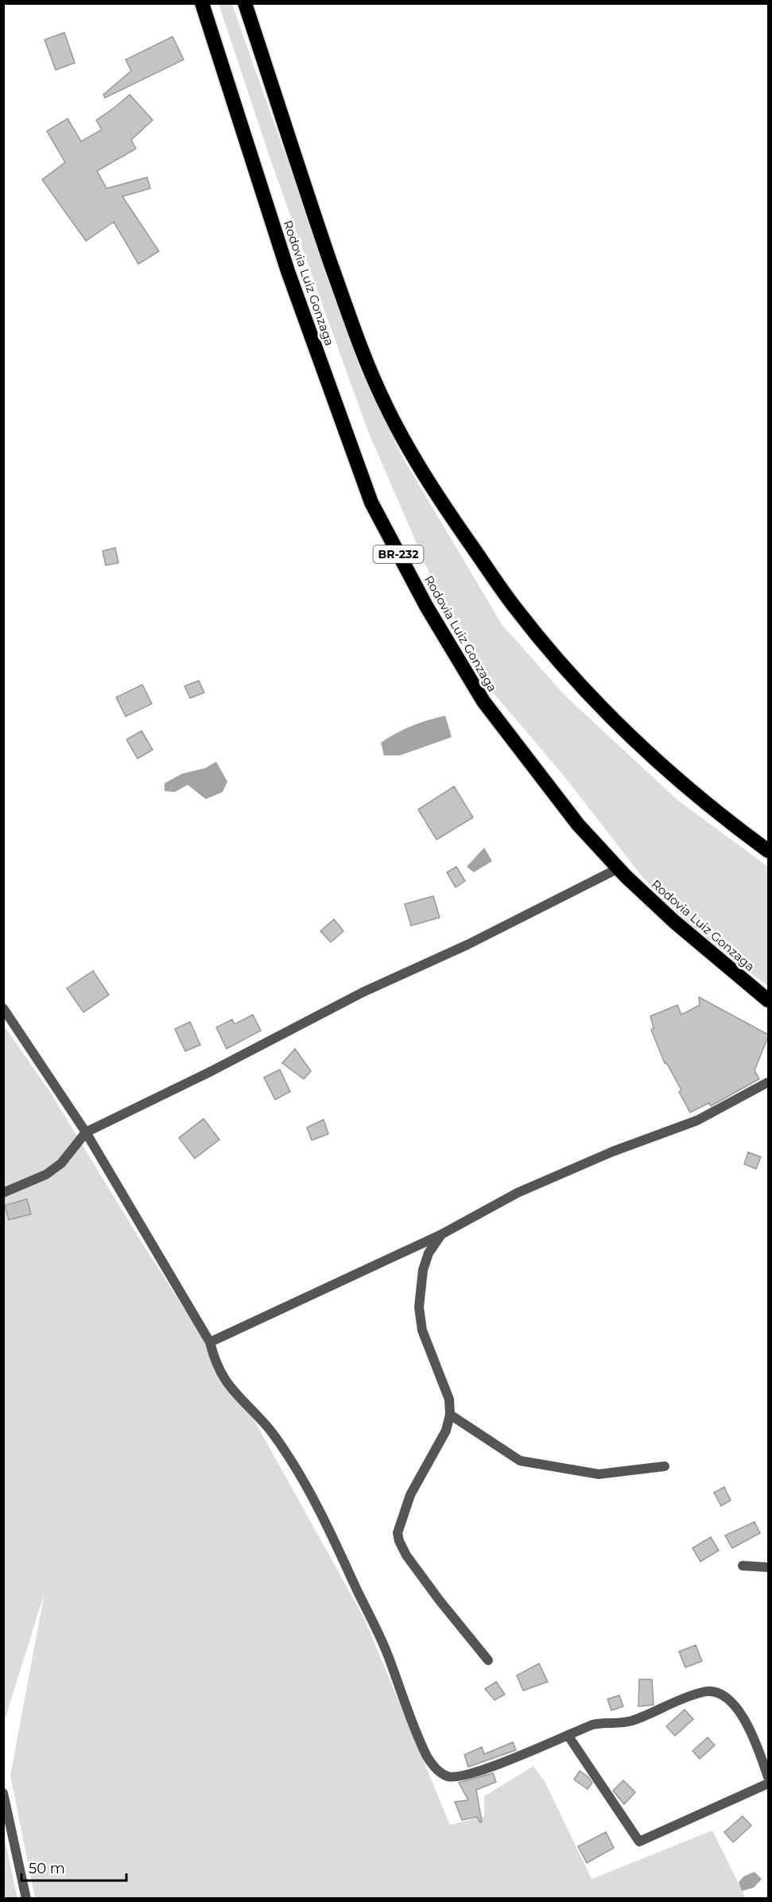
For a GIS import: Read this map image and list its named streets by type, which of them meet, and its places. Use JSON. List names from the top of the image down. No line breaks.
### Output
{"streets":{"highway":["Rodovia Luiz Gonzaga","BR-232"]},"scale_bar":"50 m"}
